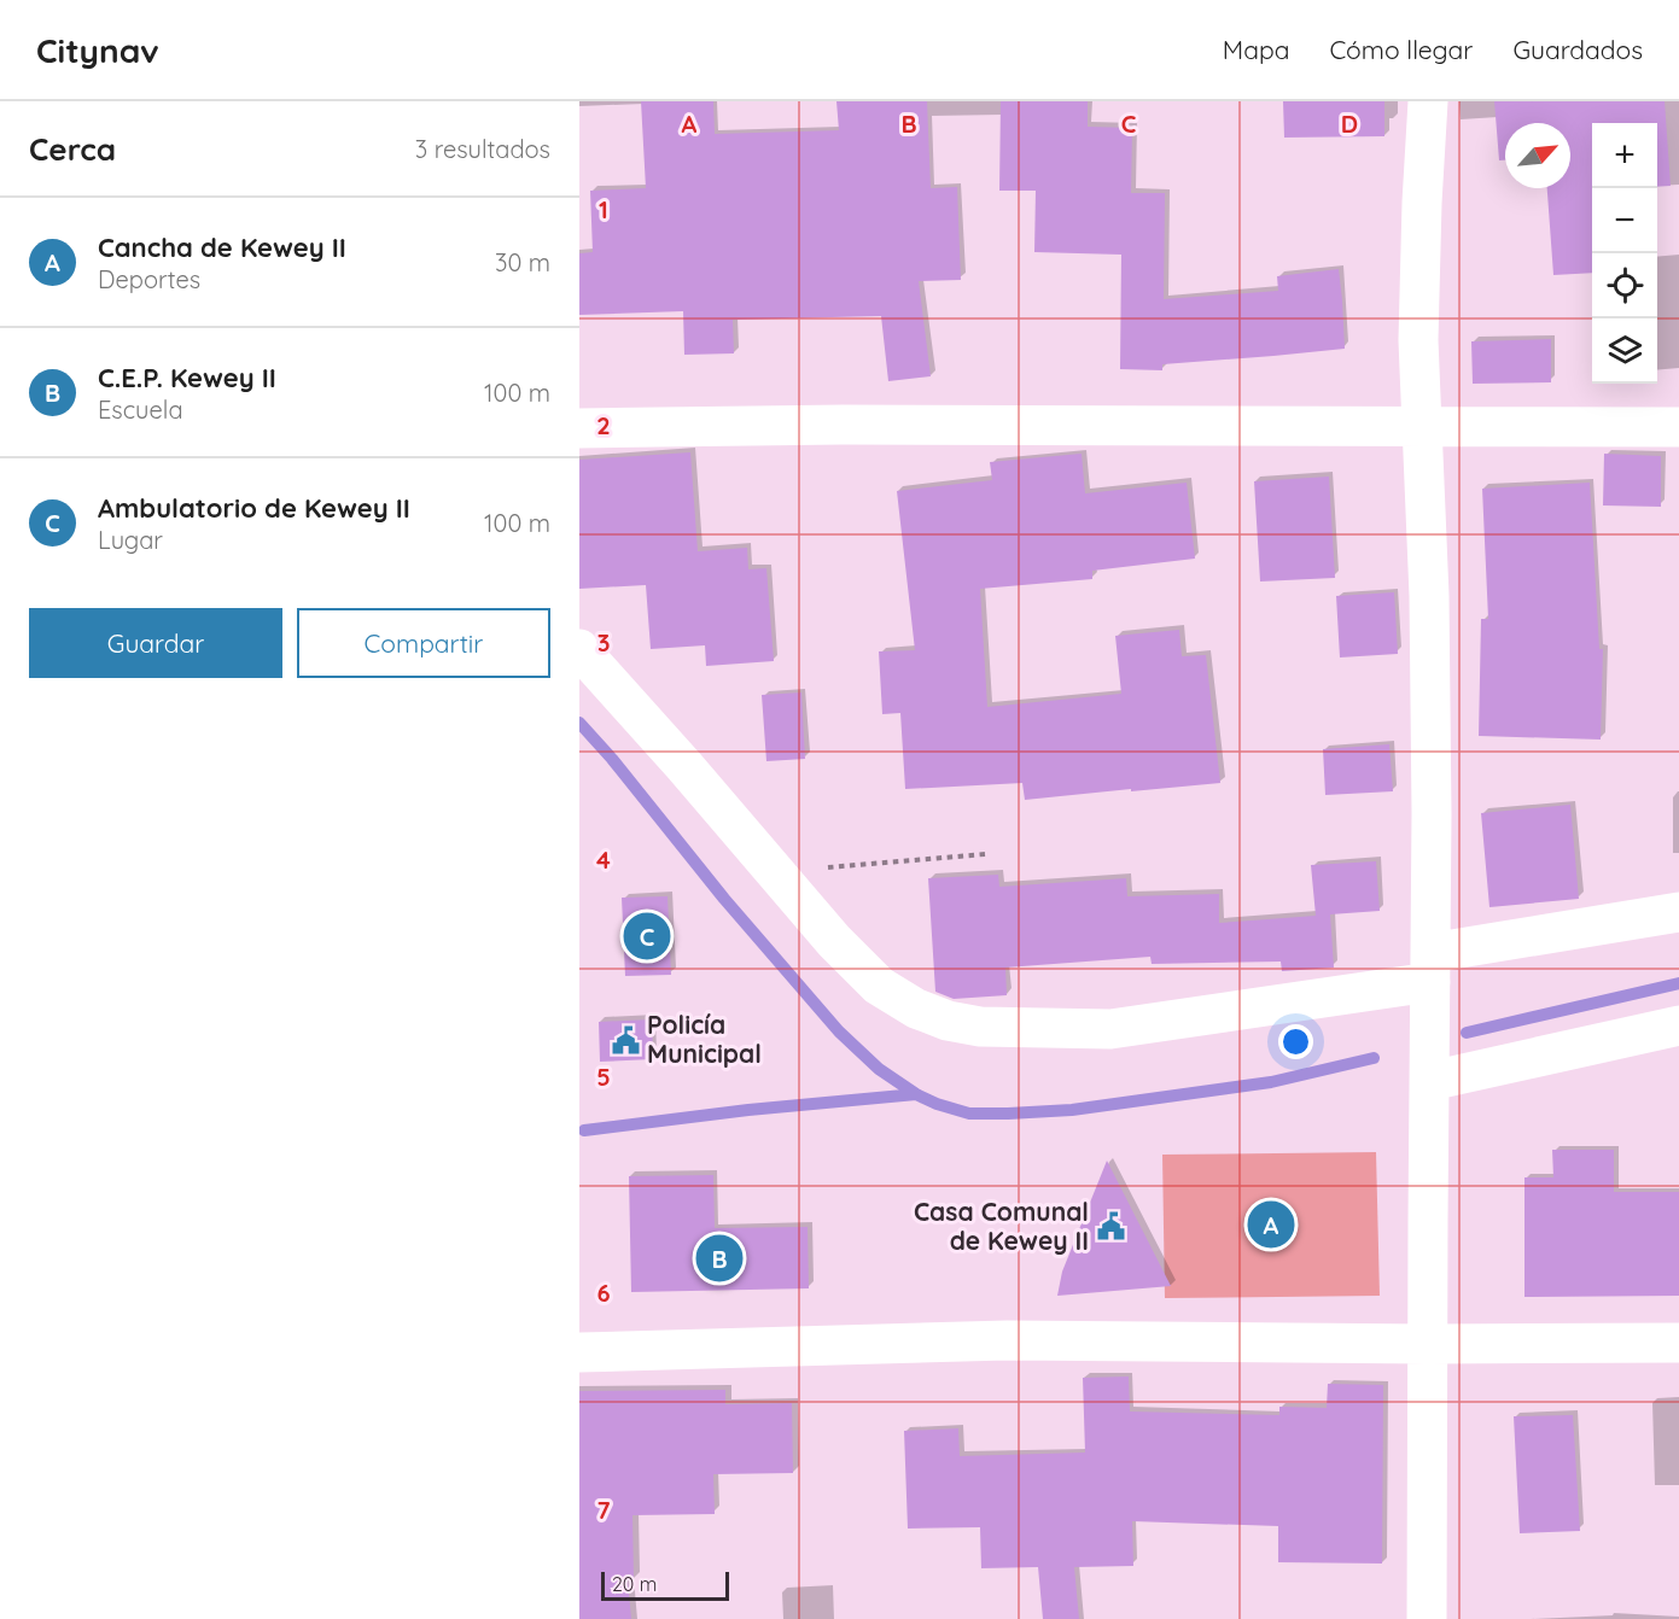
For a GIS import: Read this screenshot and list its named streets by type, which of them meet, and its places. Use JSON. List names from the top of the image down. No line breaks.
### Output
{"places":{"public building":["Policía Municipal","Casa Comunal de Kewey II"]},"scale_bar":"20 m","north":"top right","page":{"header":"Citynav","nav":["Mapa","Cómo llegar","Guardados"],"heading":["Cerca","3 resultados"],"map_buttons":["+","−"],"list":[{"mark":"A","name":"Cancha de Kewey II","note":"Deportes","value":"30 m"},{"mark":"B","name":"C.E.P. Kewey II","note":"Escuela","value":"100 m"},{"mark":"C","name":"Ambulatorio de Kewey II","note":"Lugar","value":"100 m"}],"buttons":["Guardar","Compartir"],"pins":["C","A","B"],"scale":"20 m"},"grid":{"columns":["A","B","C","D"],"rows":["1","2","3","4","5","6","7"]}}
